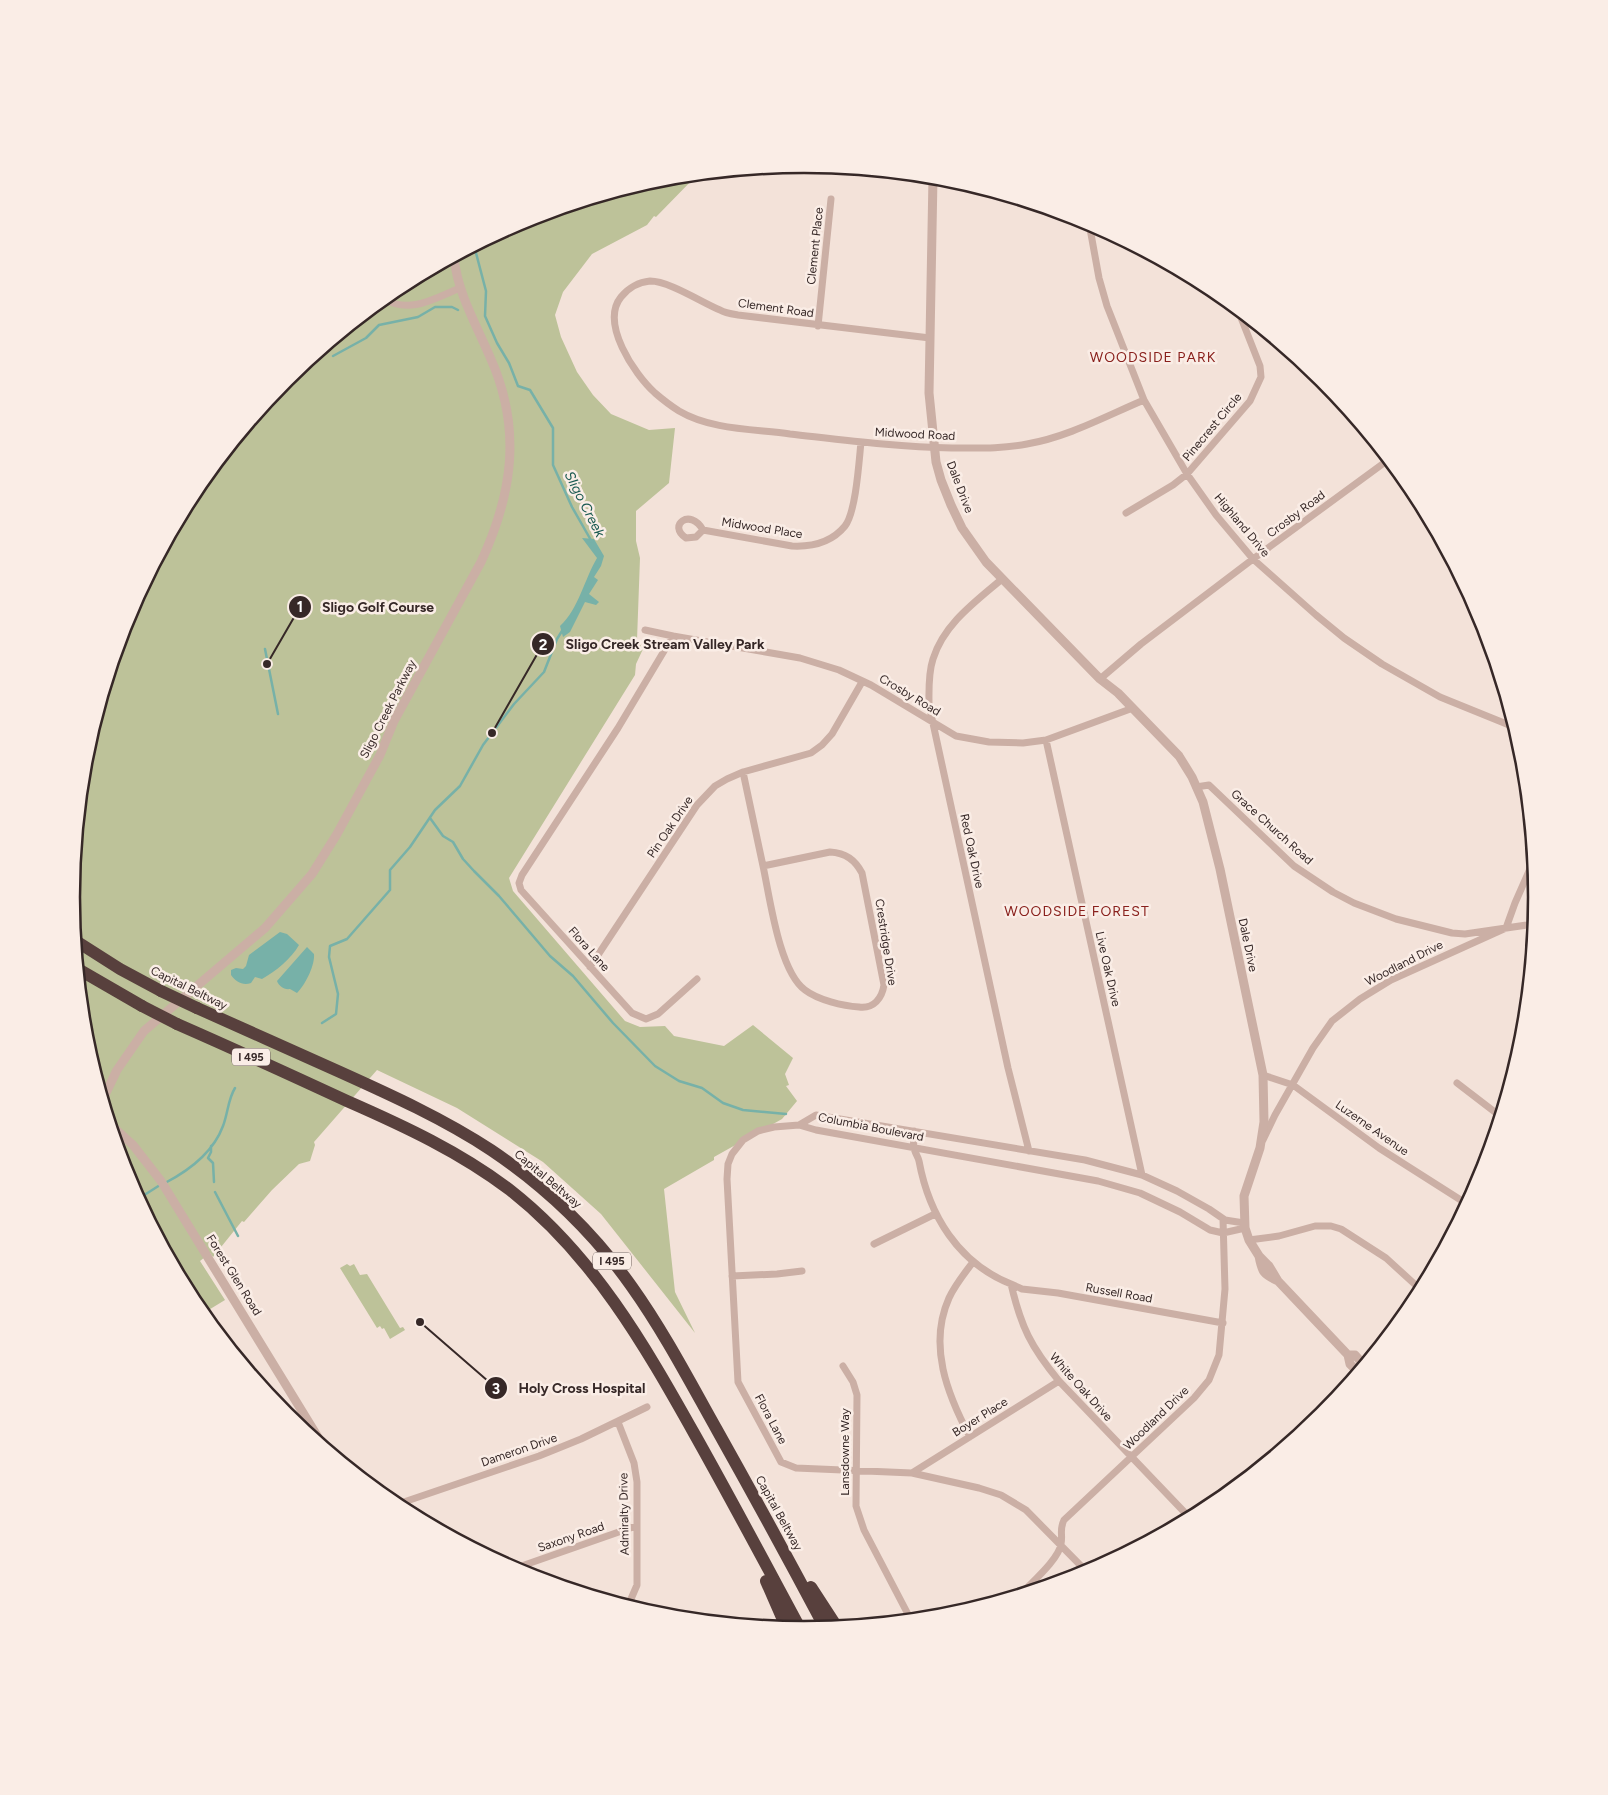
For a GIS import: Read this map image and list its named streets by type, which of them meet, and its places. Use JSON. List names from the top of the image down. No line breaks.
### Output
{"streets":{"highway":["Capital Beltway","I 495"],"street":["Clement Place","Clement Road","Pinecrest Circle","Midwood Road","Dale Drive","Crosby Road","Highland Drive","Midwood Place","Sligo Creek Parkway","Pin Oak Drive","Grace Church Road","Red Oak Drive","Crestridge Drive","Flora Lane","Woodland Drive","Live Oak Drive","Columbia Boulevard","Luzerne Avenue","Forest Glen Road","Russell Road","White Oak Drive","Boyer Place","Dameron Drive","Lansdowne Way","Admiralty Drive","Saxony Road"]},"crossings":[["Clement Place","Clement Road"],["Clement Road","Midwood Road"],["Clement Road","Dale Drive"],["Pinecrest Circle","Highland Drive"],["Midwood Road","Dale Drive"],["Midwood Road","Highland Drive"],["Midwood Road","Midwood Place"],["Dale Drive","Crosby Road"],["Dale Drive","Grace Church Road"],["Dale Drive","Red Oak Drive"],["Dale Drive","Woodland Drive"],["Dale Drive","Columbia Boulevard"],["Dale Drive","Luzerne Avenue"],["Crosby Road","Highland Drive"],["Crosby Road","Pin Oak Drive"],["Crosby Road","Red Oak Drive"],["Crosby Road","Flora Lane"],["Crosby Road","Live Oak Drive"],["Pin Oak Drive","Crestridge Drive"],["Pin Oak Drive","Flora Lane"],["Grace Church Road","Woodland Drive"],["Red Oak Drive","Columbia Boulevard"],["Flora Lane","Woodland Drive"],["Flora Lane","Columbia Boulevard"],["Flora Lane","Boyer Place"],["Flora Lane","Lansdowne Way"],["Woodland Drive","Columbia Boulevard"],["Woodland Drive","Luzerne Avenue"],["Woodland Drive","Russell Road"],["Woodland Drive","White Oak Drive"],["Live Oak Drive","Columbia Boulevard"],["Russell Road","White Oak Drive"],["White Oak Drive","Boyer Place"],["Dameron Drive","Admiralty Drive"],["Admiralty Drive","Saxony Road"]],"districts":["WOODSIDE PARK","WOODSIDE FOREST"],"water":["Sligo Creek"],"places":["Sligo Golf Course","Sligo Creek Stream Valley Park","Holy Cross Hospital"]}
